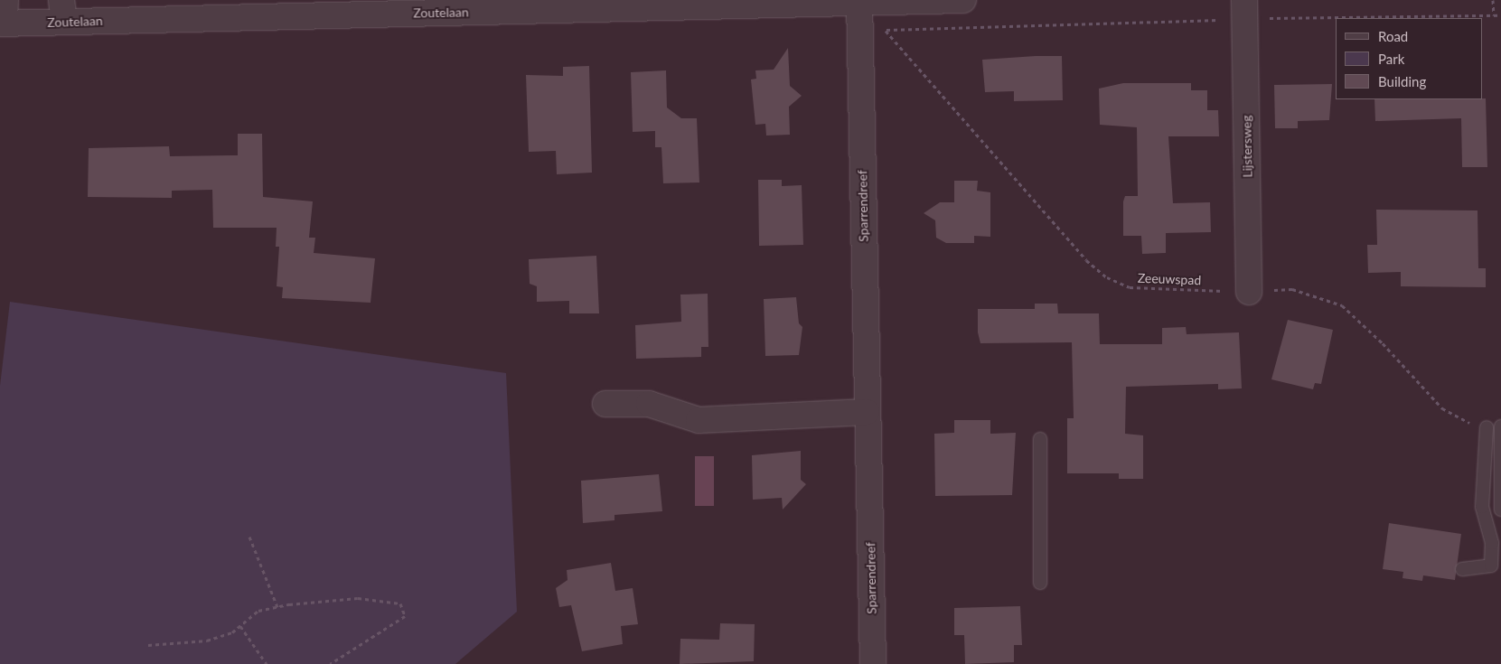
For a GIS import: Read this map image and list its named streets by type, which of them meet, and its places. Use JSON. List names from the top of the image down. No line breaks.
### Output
{"streets":{"street":["Zoutelaan","Lijstersweg","Sparrendreef"],"path":["Zeeuwspad"]},"crossings":[["Zoutelaan","Sparrendreef"],["Lijstersweg","Zeeuwspad"]],"legend":["Road","Park","Building"]}
